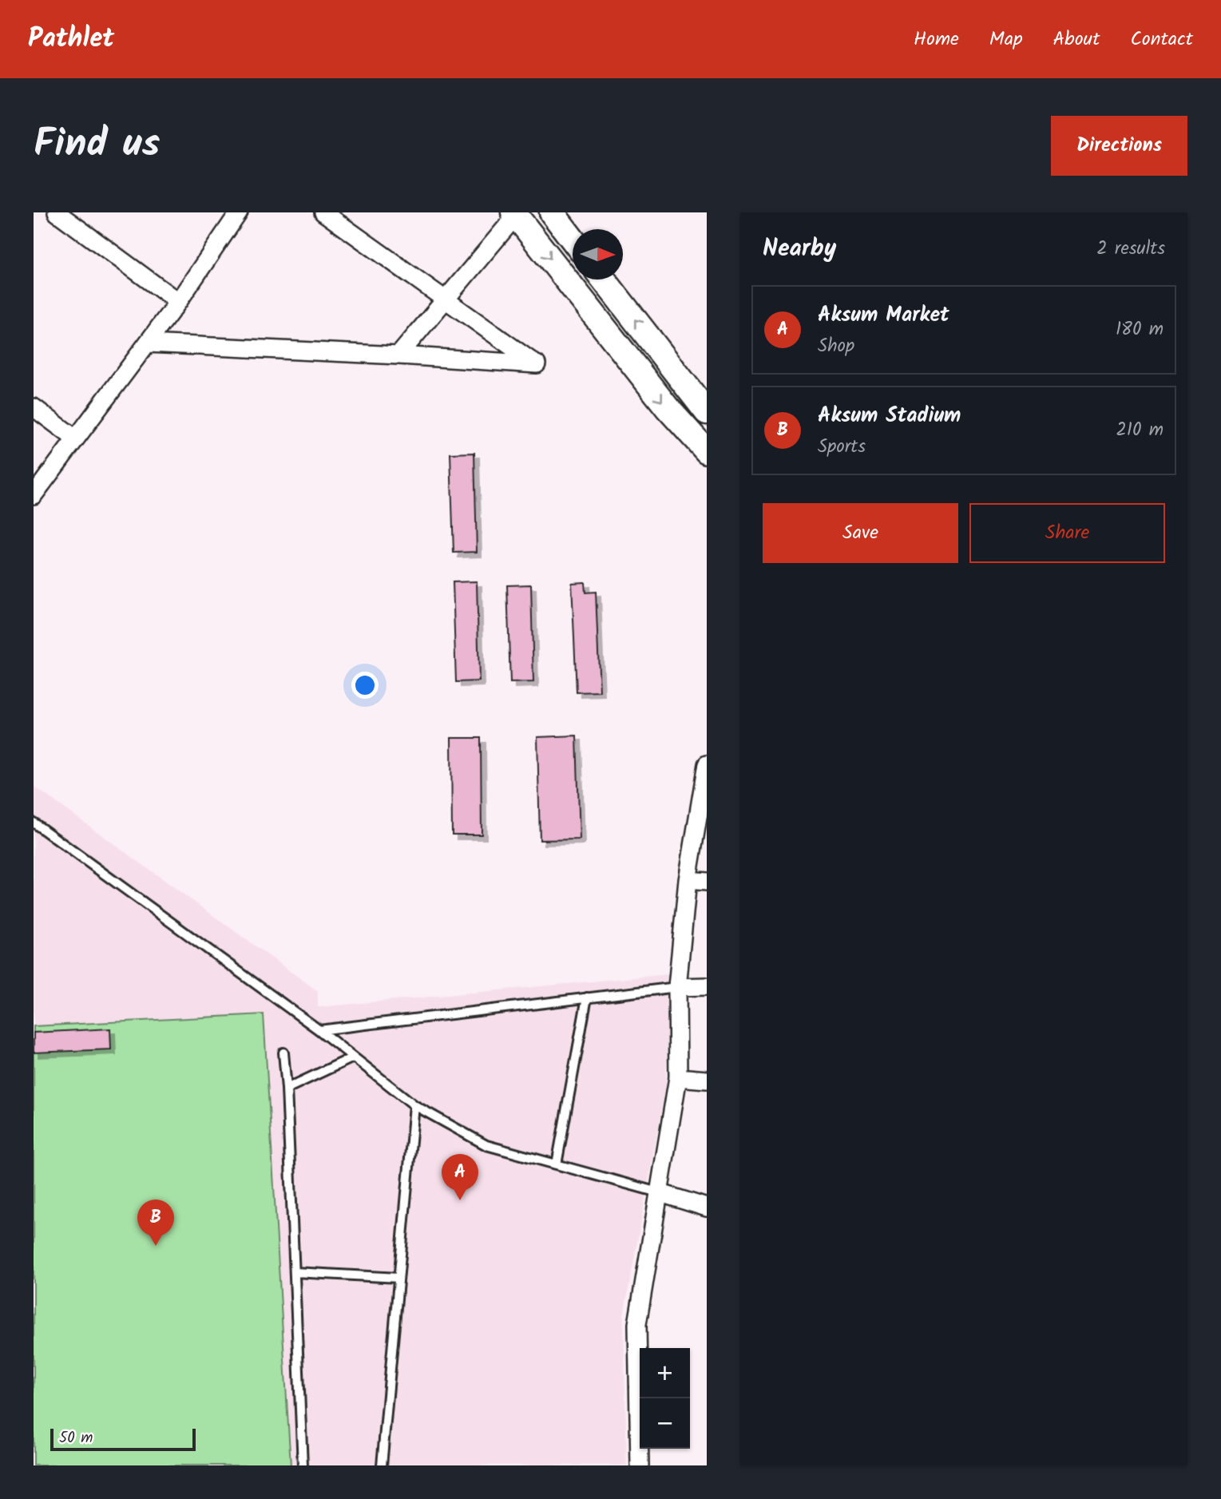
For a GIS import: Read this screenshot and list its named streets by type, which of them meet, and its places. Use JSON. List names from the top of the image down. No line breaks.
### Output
{"scale_bar":"50 m","north":"right","page":{"header":"Pathlet","nav":["Home","Map","About","Contact"],"title":"Find us","buttons":["Directions",["Save","Share"]],"heading":["Nearby","2 results"],"list":[{"mark":"A","name":"Aksum Market","note":"Shop","value":"180 m"},{"mark":"B","name":"Aksum Stadium","note":"Sports","value":"210 m"}],"pins":["A","B"],"map_buttons":["+","−"],"scale":"50 m"}}
